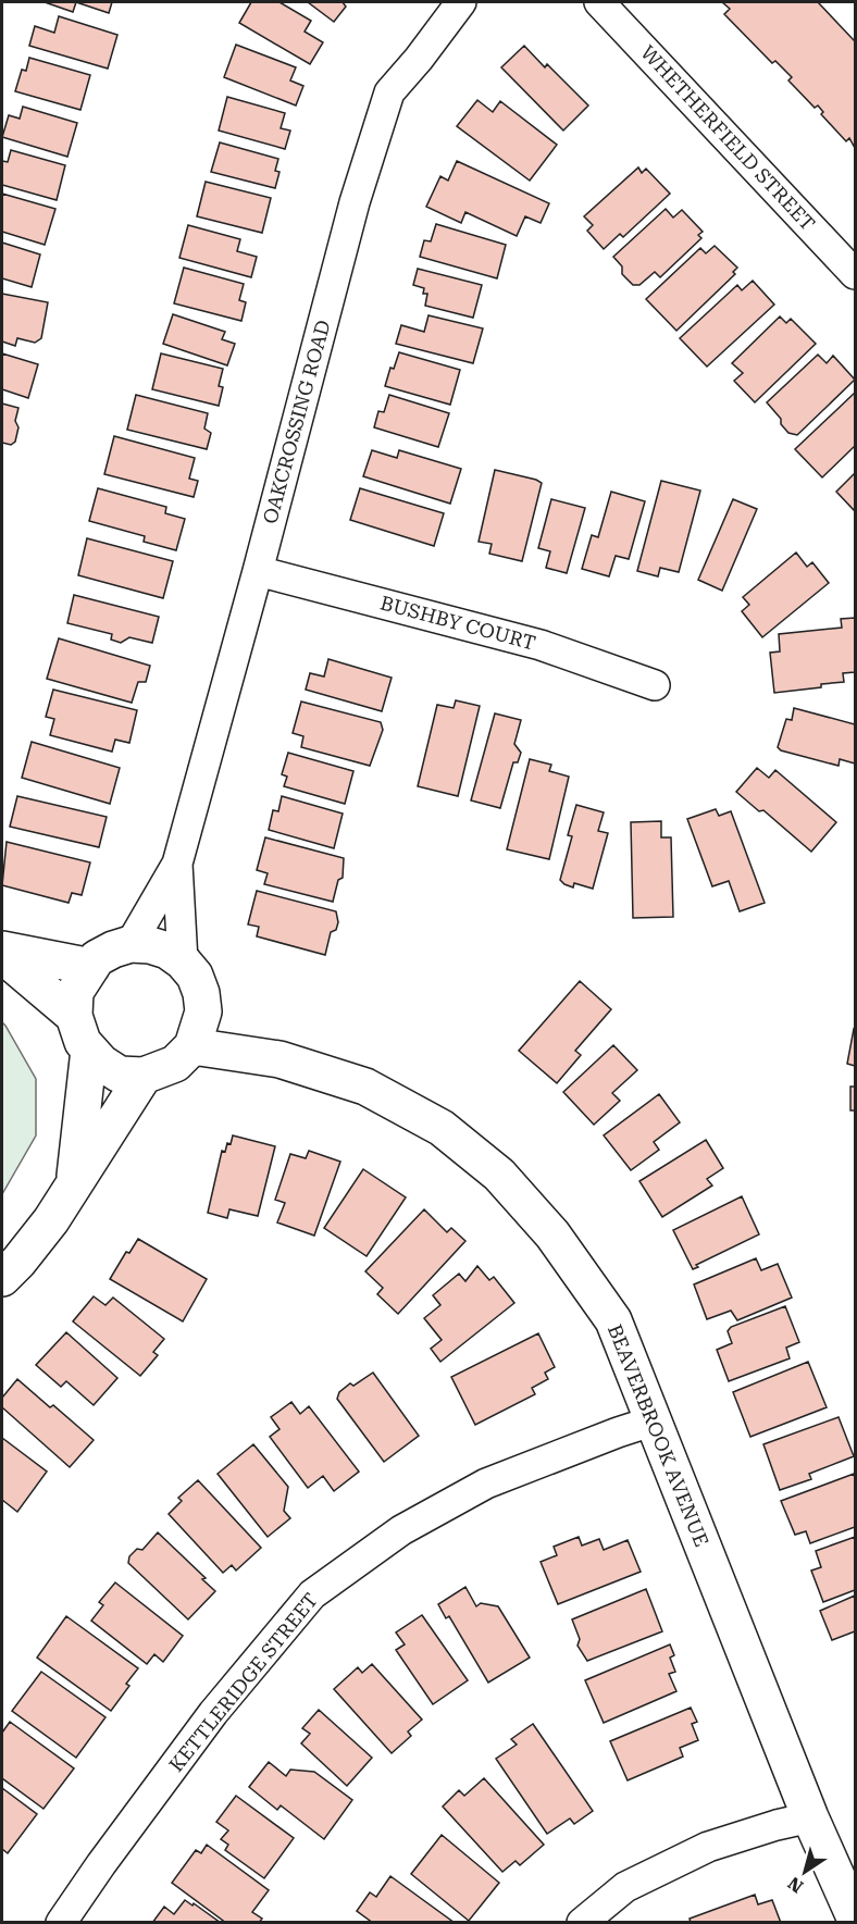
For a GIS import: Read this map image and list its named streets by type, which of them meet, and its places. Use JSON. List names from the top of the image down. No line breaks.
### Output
{"streets":{"street":["WHETHERFIELD STREET","OAKCROSSING ROAD","BUSHBY COURT","BEAVERBROOK AVENUE","KETTLERIDGE STREET"]},"crossings":[["OAKCROSSING ROAD","BUSHBY COURT"],["OAKCROSSING ROAD","BEAVERBROOK AVENUE"],["BEAVERBROOK AVENUE","KETTLERIDGE STREET"]],"north":"bottom left"}
